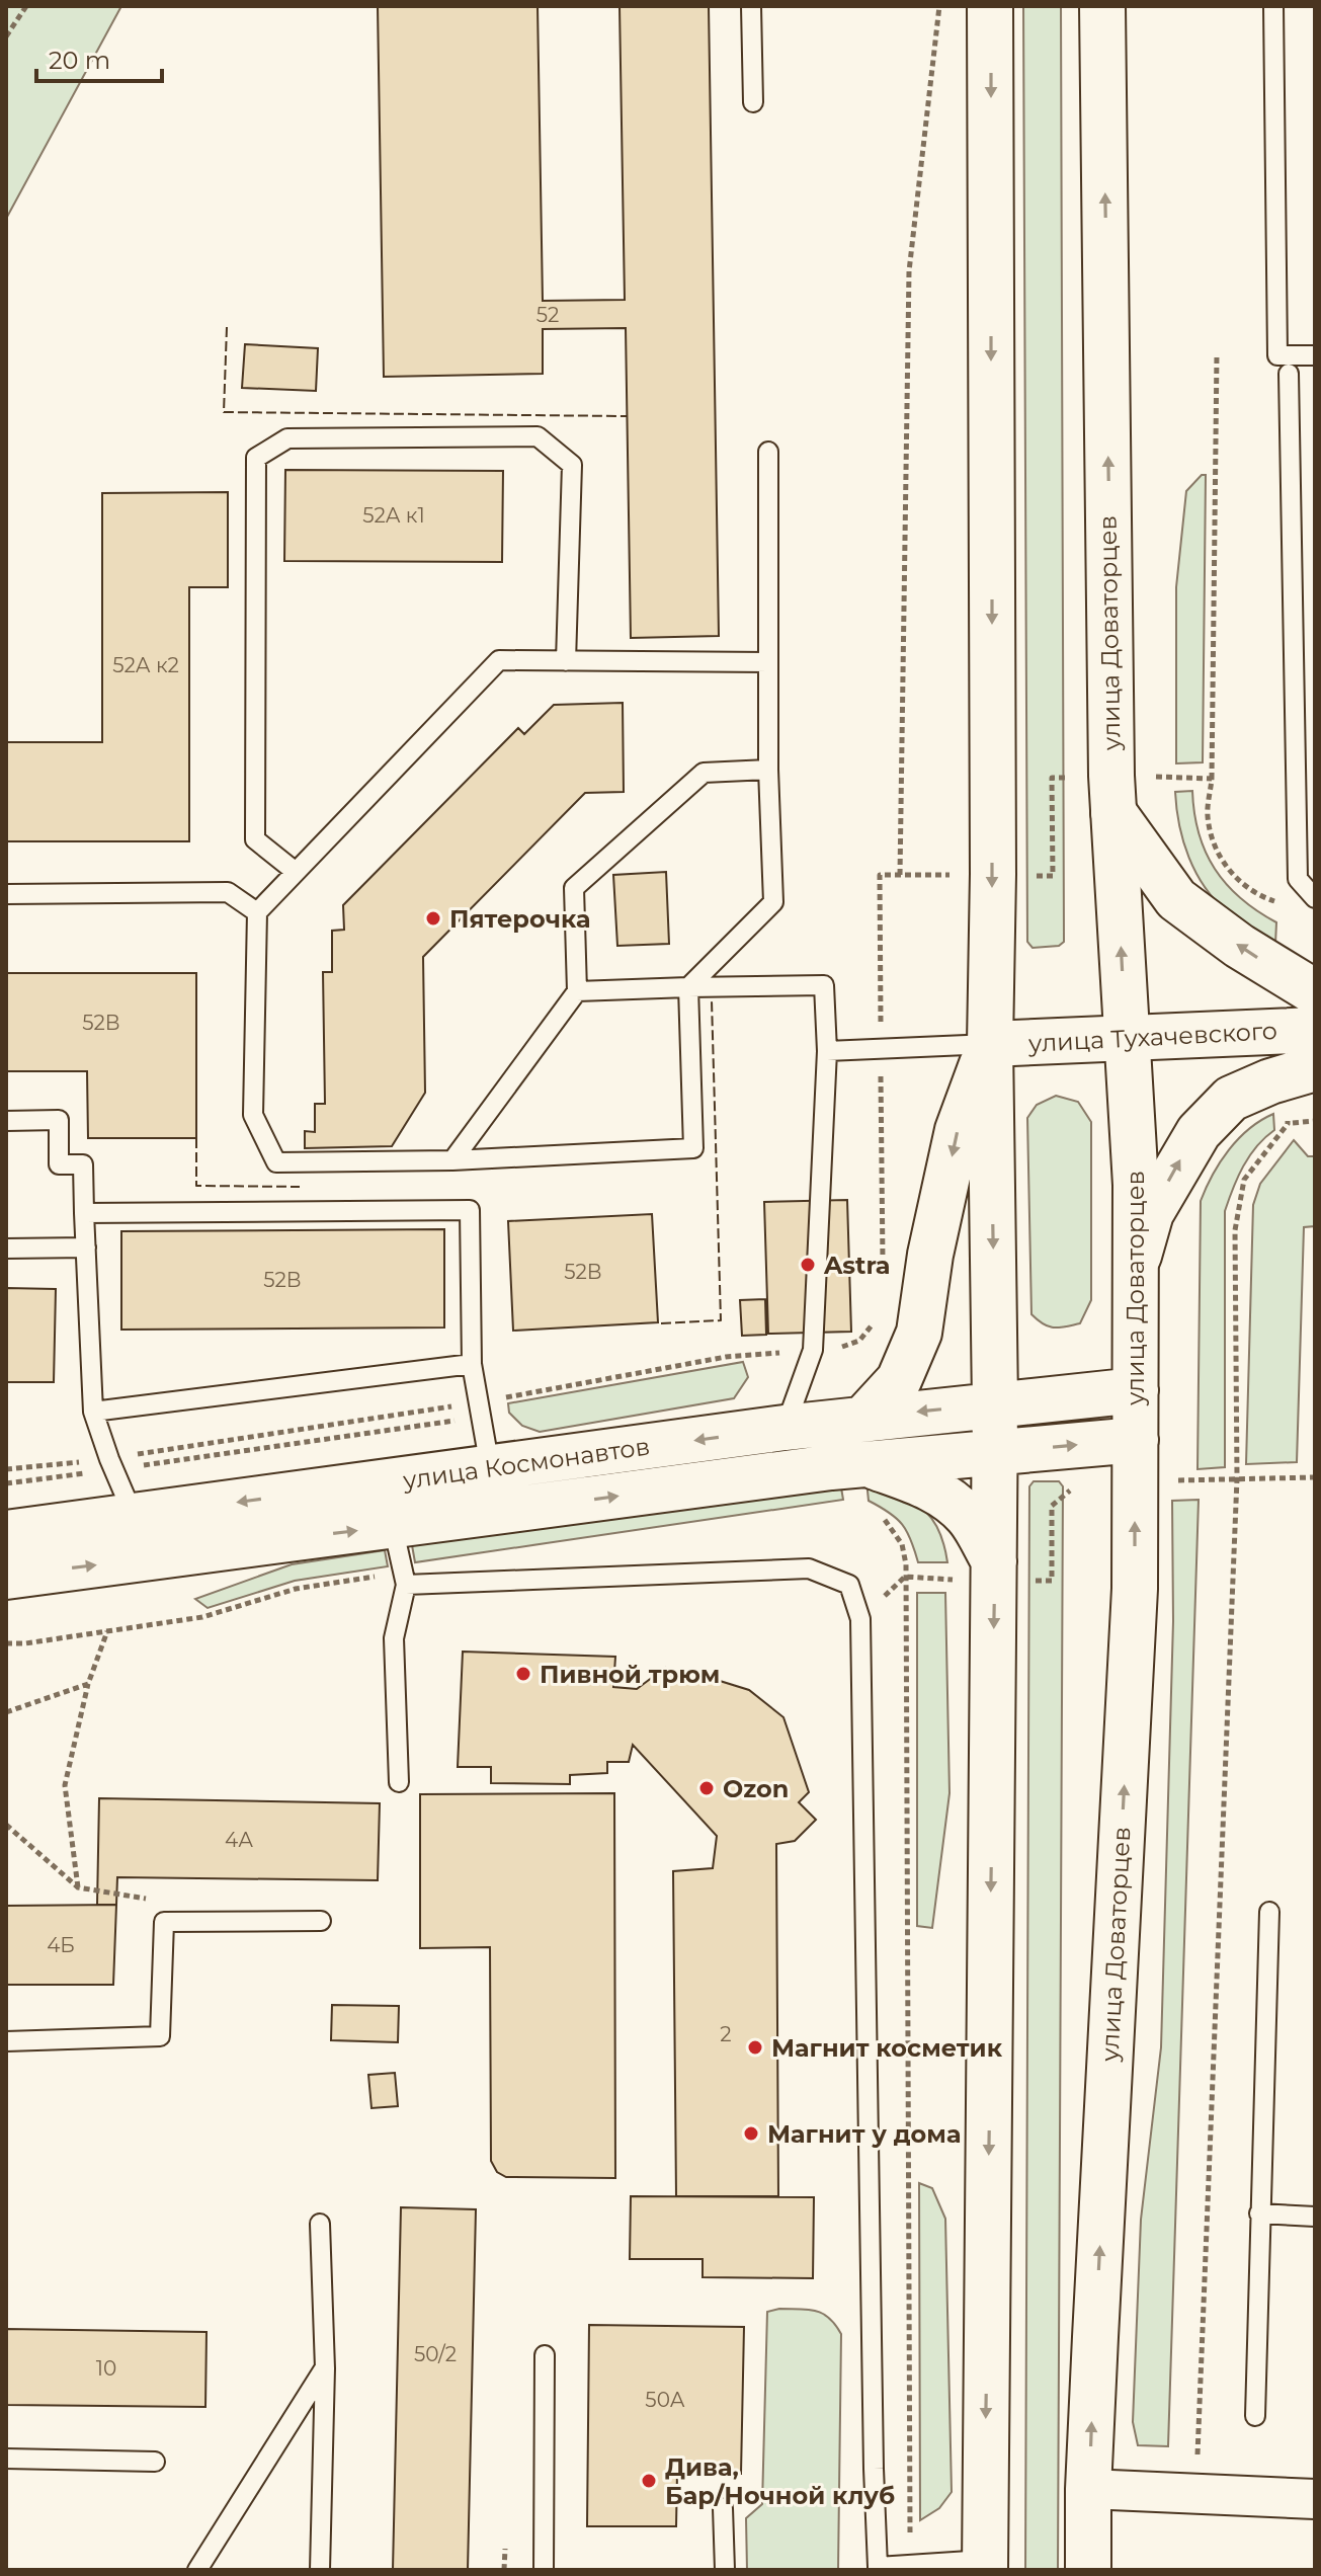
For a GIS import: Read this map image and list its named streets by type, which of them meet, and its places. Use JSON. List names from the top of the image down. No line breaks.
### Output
{"streets":{"main road":["улица Доваторцев","улица Тухачевского","улица Космонавтов"]},"crossings":[["улица Доваторцев","улица Тухачевского"],["улица Доваторцев","улица Космонавтов"]],"places":["Пятерочка","Astra","Пивной трюм","Ozon","Магнит косметик","Магнит у дома","Дива, Бар/Ночной клуб"],"house_numbers":["52","52А к1","52А к2","52В","52В","52В","4А","4Б","2","50/2","10","50А"],"scale_bar":"20 m"}
